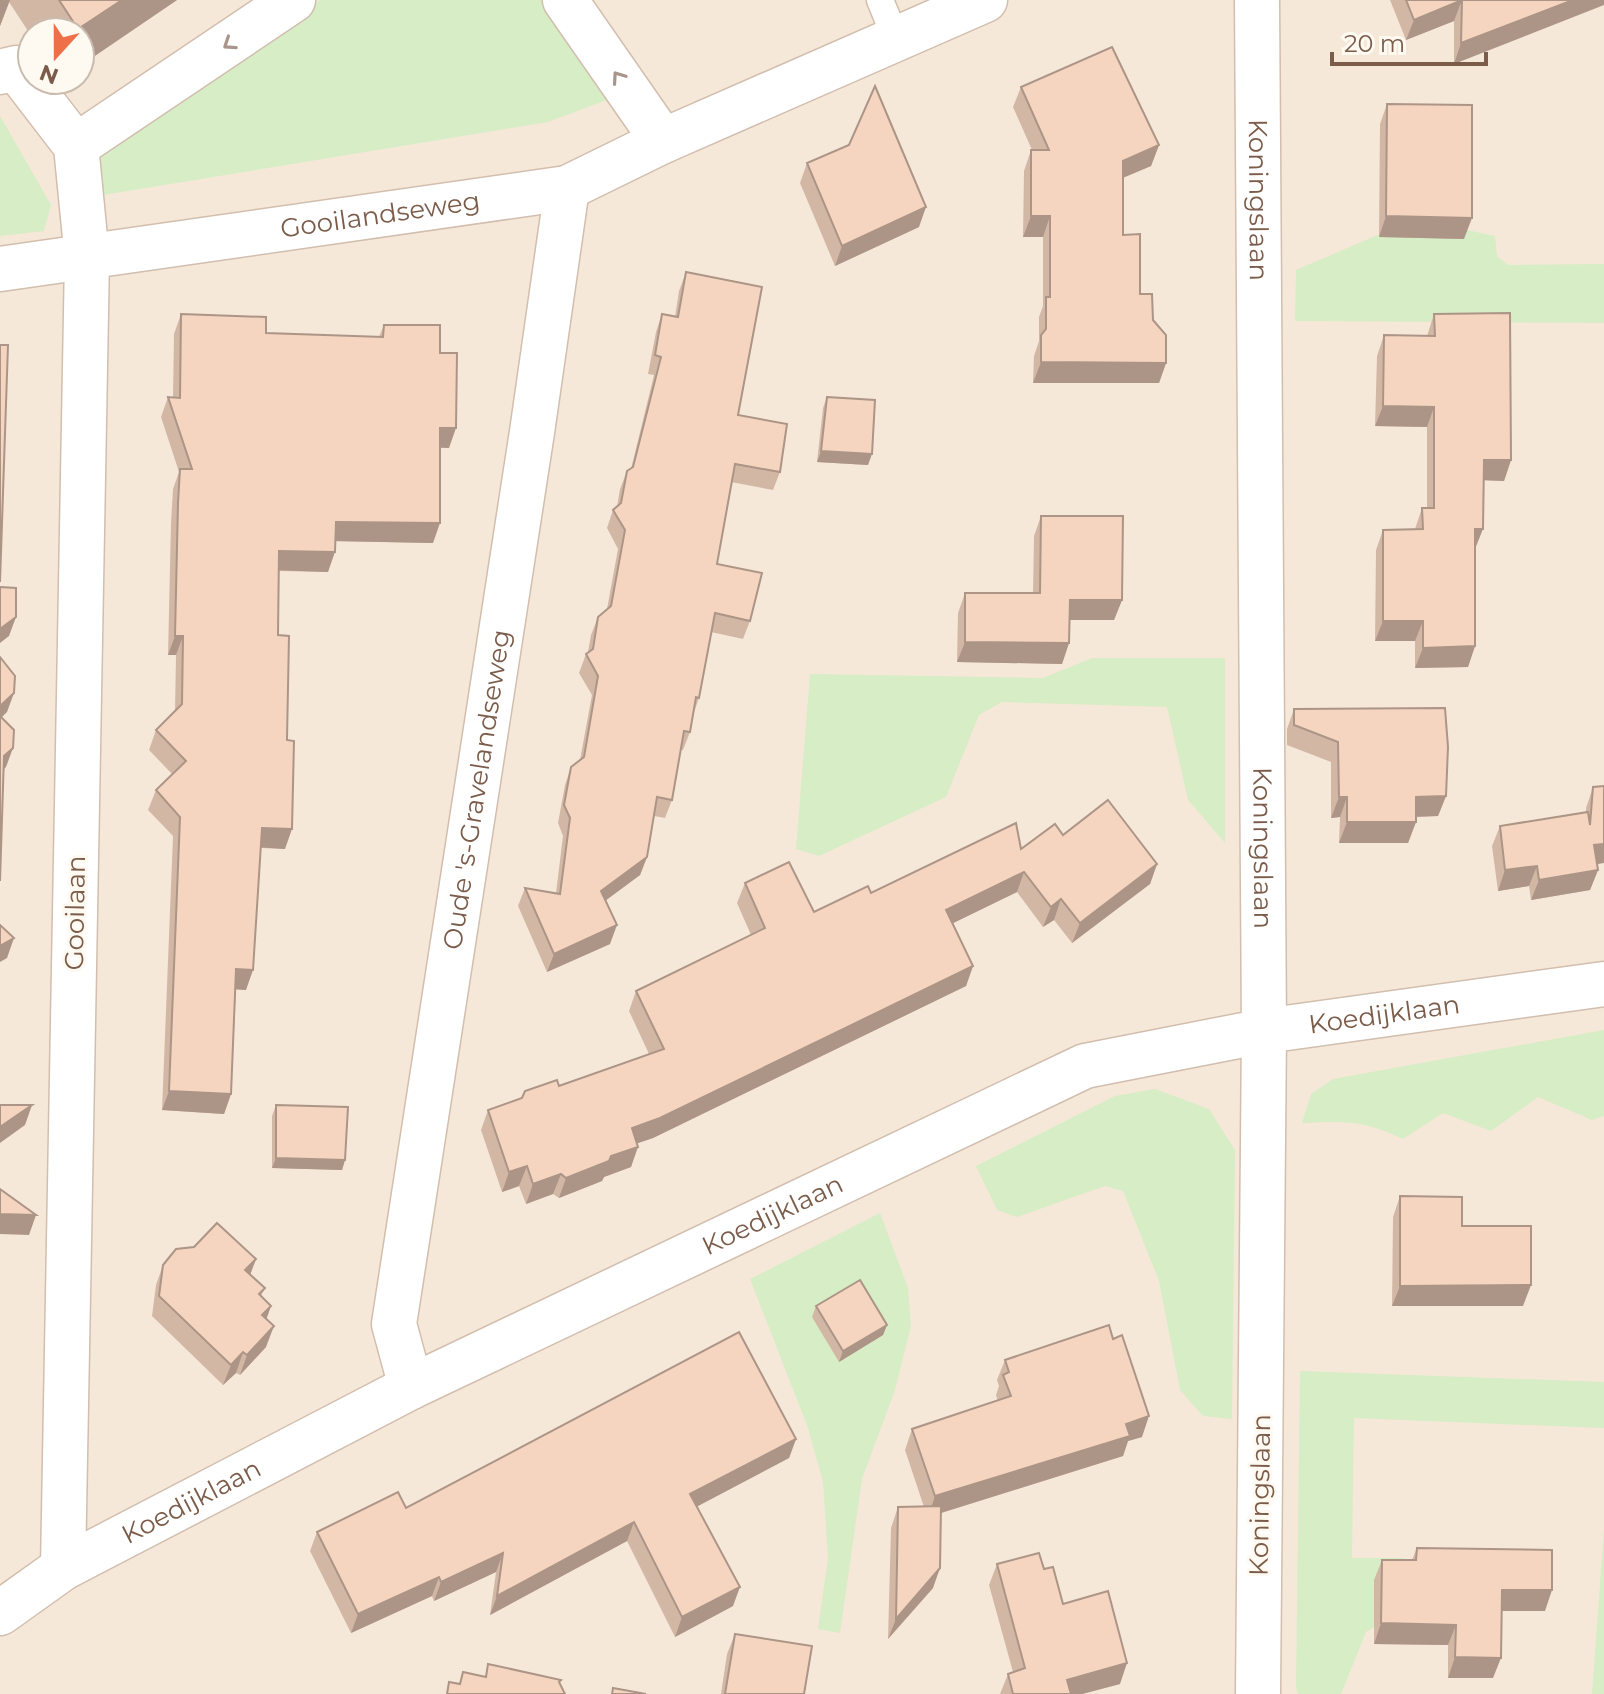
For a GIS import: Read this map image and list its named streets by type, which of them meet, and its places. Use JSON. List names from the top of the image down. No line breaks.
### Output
{"streets":{"street":["Koningslaan","Gooilandseweg","Oude 's-Gravelandseweg","Gooilaan","Koedijklaan"]},"crossings":[["Koningslaan","Koedijklaan"],["Gooilandseweg","Oude 's-Gravelandseweg"],["Gooilandseweg","Gooilaan"],["Oude 's-Gravelandseweg","Koedijklaan"],["Gooilaan","Koedijklaan"]],"scale_bar":"20 m","north":"bottom"}
